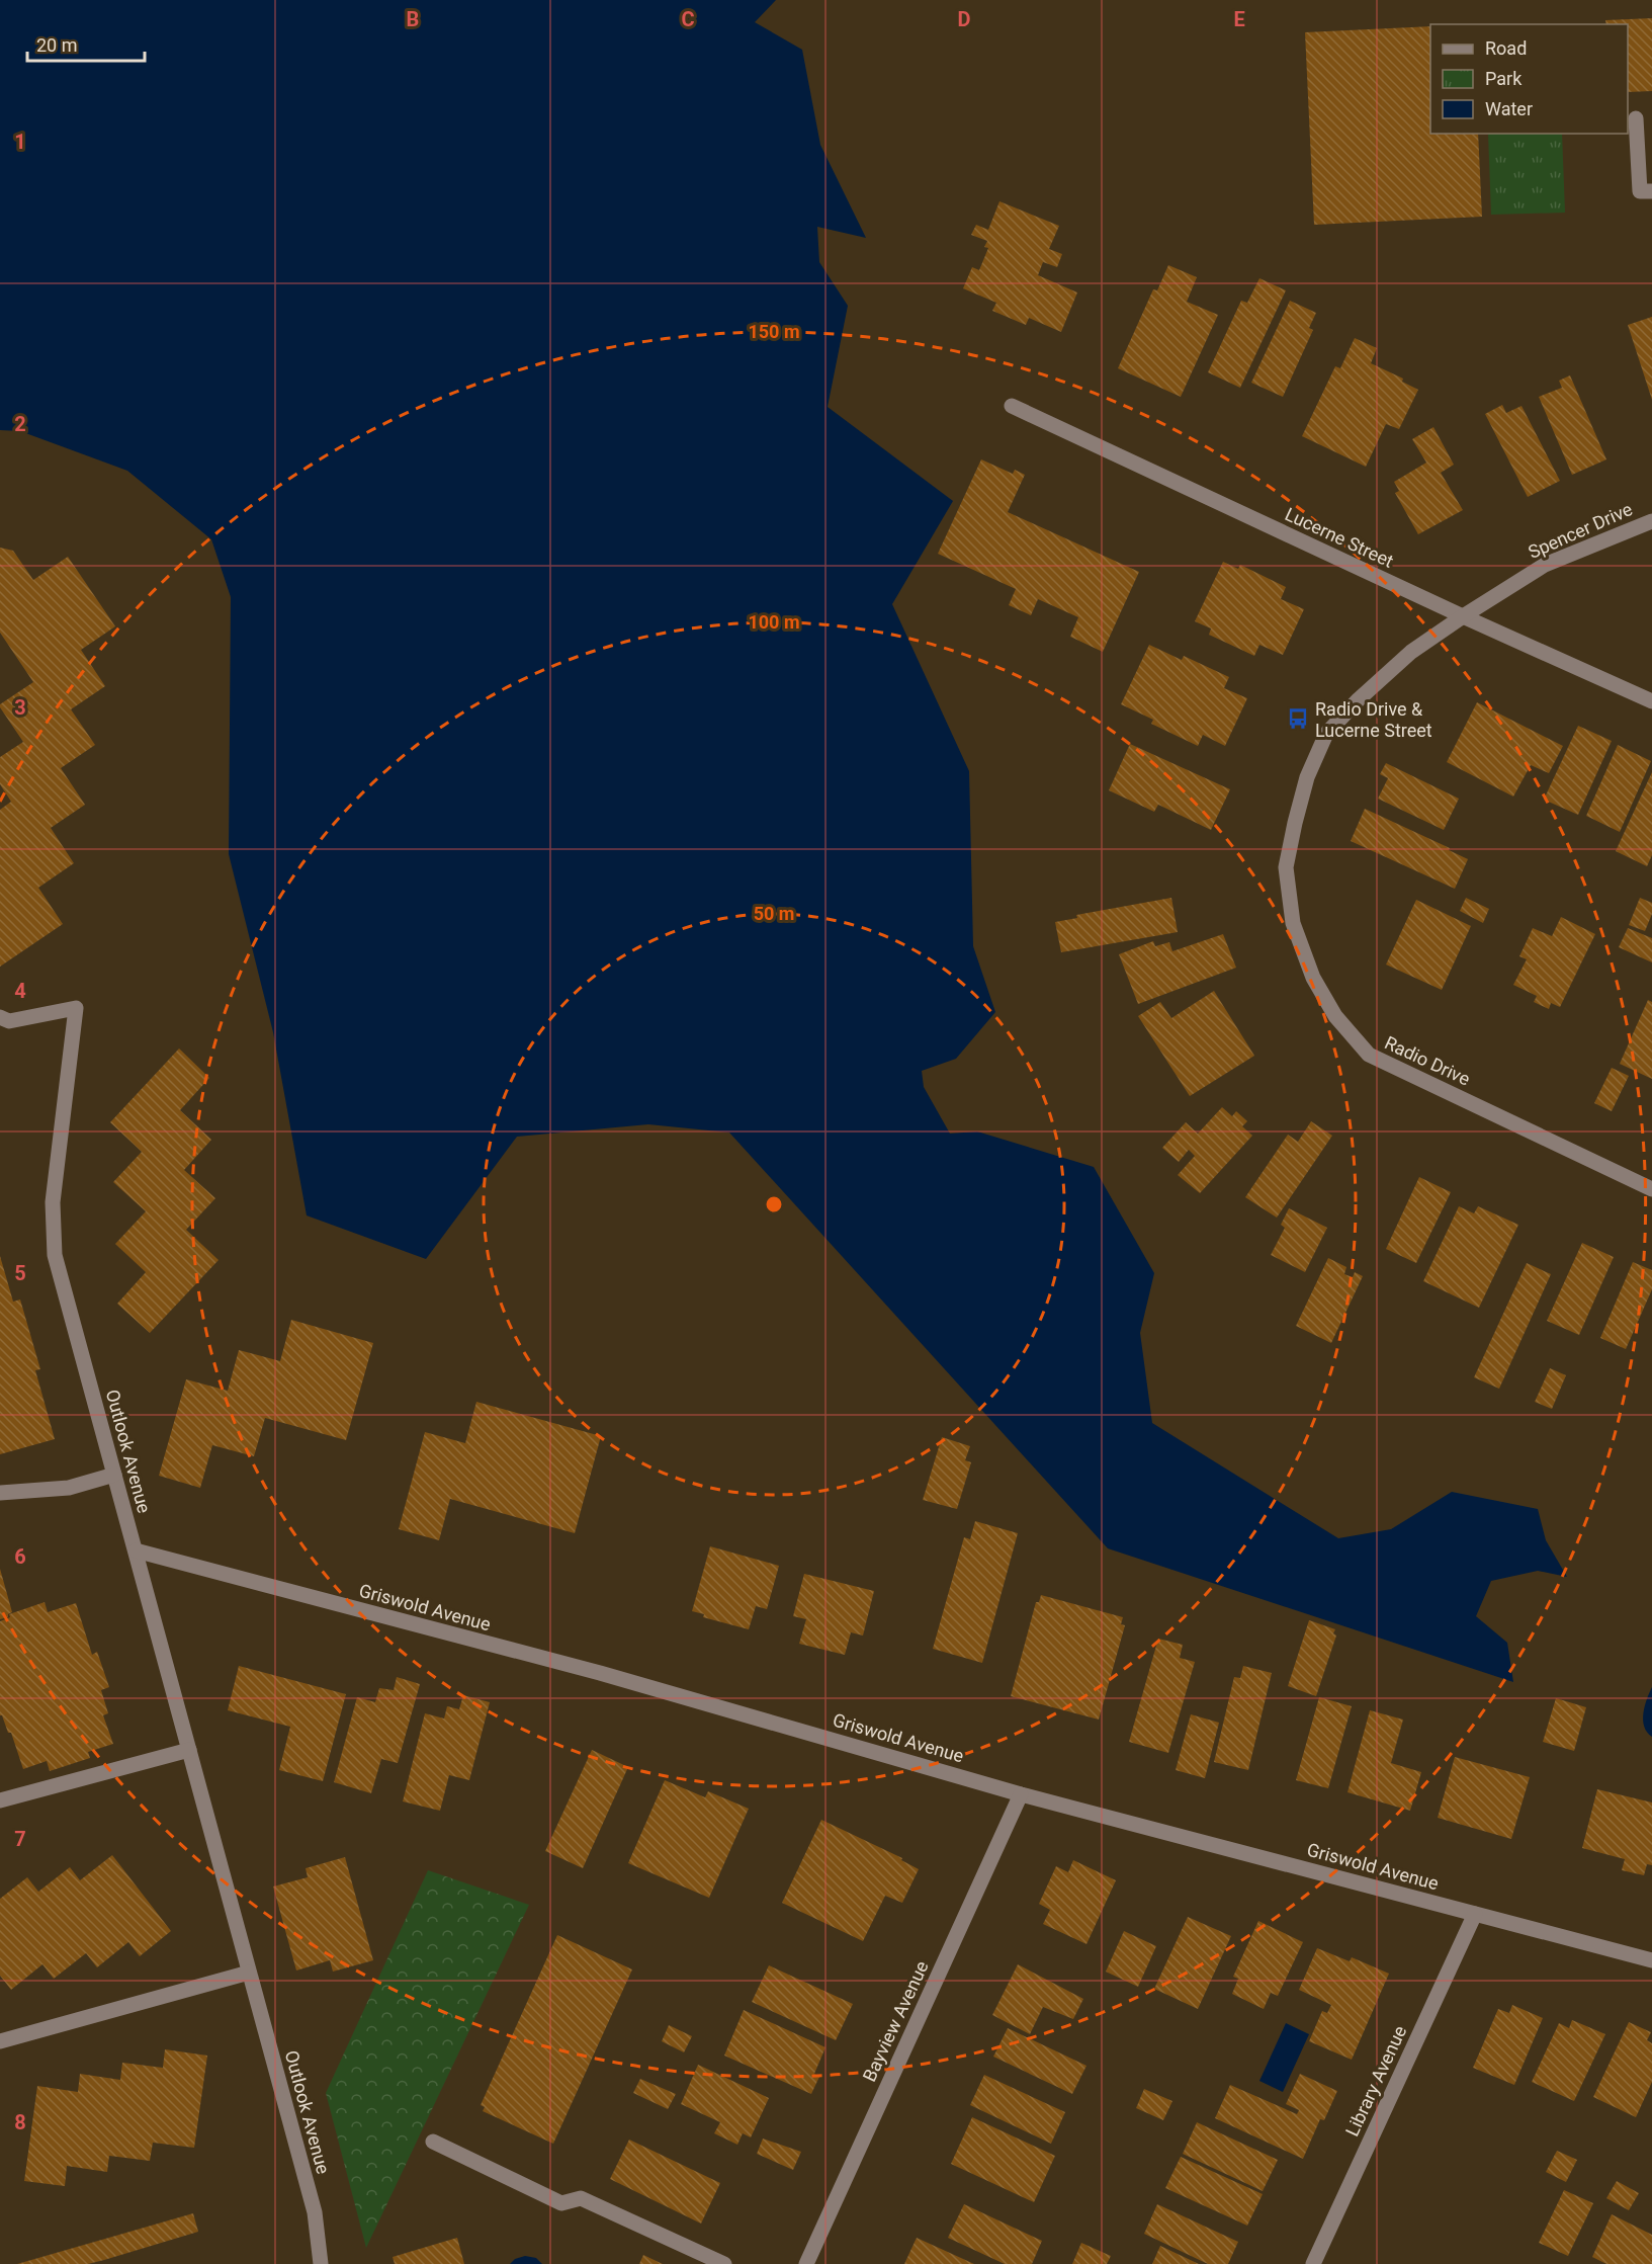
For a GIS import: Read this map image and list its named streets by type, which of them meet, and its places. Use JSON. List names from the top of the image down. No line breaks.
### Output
{"streets":{"street":["Spencer Drive","Lucerne Street","Radio Drive","Outlook Avenue","Griswold Avenue","Bayview Avenue","Library Avenue"]},"crossings":[["Spencer Drive","Lucerne Street"],["Spencer Drive","Radio Drive"],["Lucerne Street","Radio Drive"],["Outlook Avenue","Griswold Avenue"],["Griswold Avenue","Bayview Avenue"],["Griswold Avenue","Library Avenue"]],"places":{"bus stop":["Radio Drive & Lucerne Street"]},"legend":["Road","Park","Water"],"scale_bar":"20 m","grid":{"columns":["B","C","D","E"],"rows":["1","2","3","4","5","6","7","8"]},"rings":["150 m","100 m","50 m"]}
